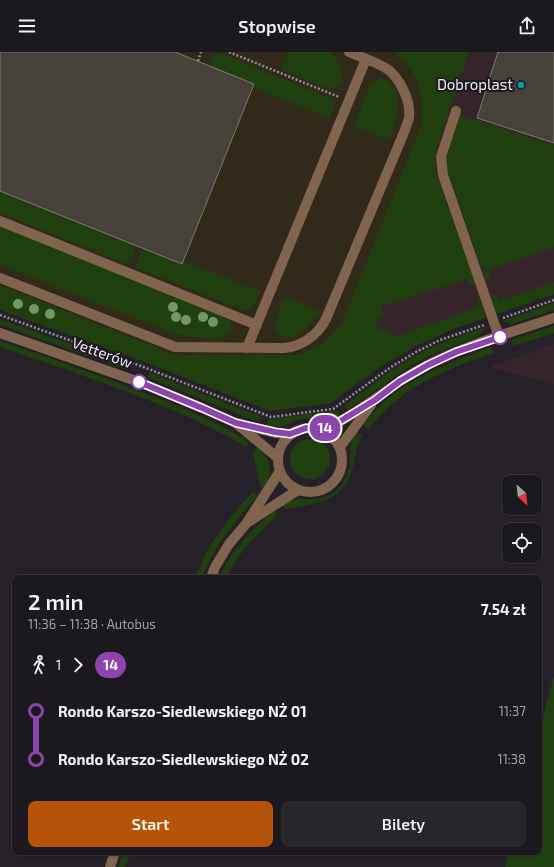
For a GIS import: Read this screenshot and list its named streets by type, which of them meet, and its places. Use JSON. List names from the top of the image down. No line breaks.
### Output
{"streets":{"street":["Vetterów"]},"places":["Dobroplast"],"lines":["bus line 14"],"north":"bottom right","page":{"header":"Stopwise","on_map":"14","heading":["2 min","11:36 – 11:38 · Autobus","7.54 zł"],"legs":["1","14"],"list":[{"name":"Rondo Karszo-Siedlewskiego NŻ 01","value":"11:37"},{"name":"Rondo Karszo-Siedlewskiego NŻ 02","value":"11:38"}],"buttons":["Start","Bilety"]}}
